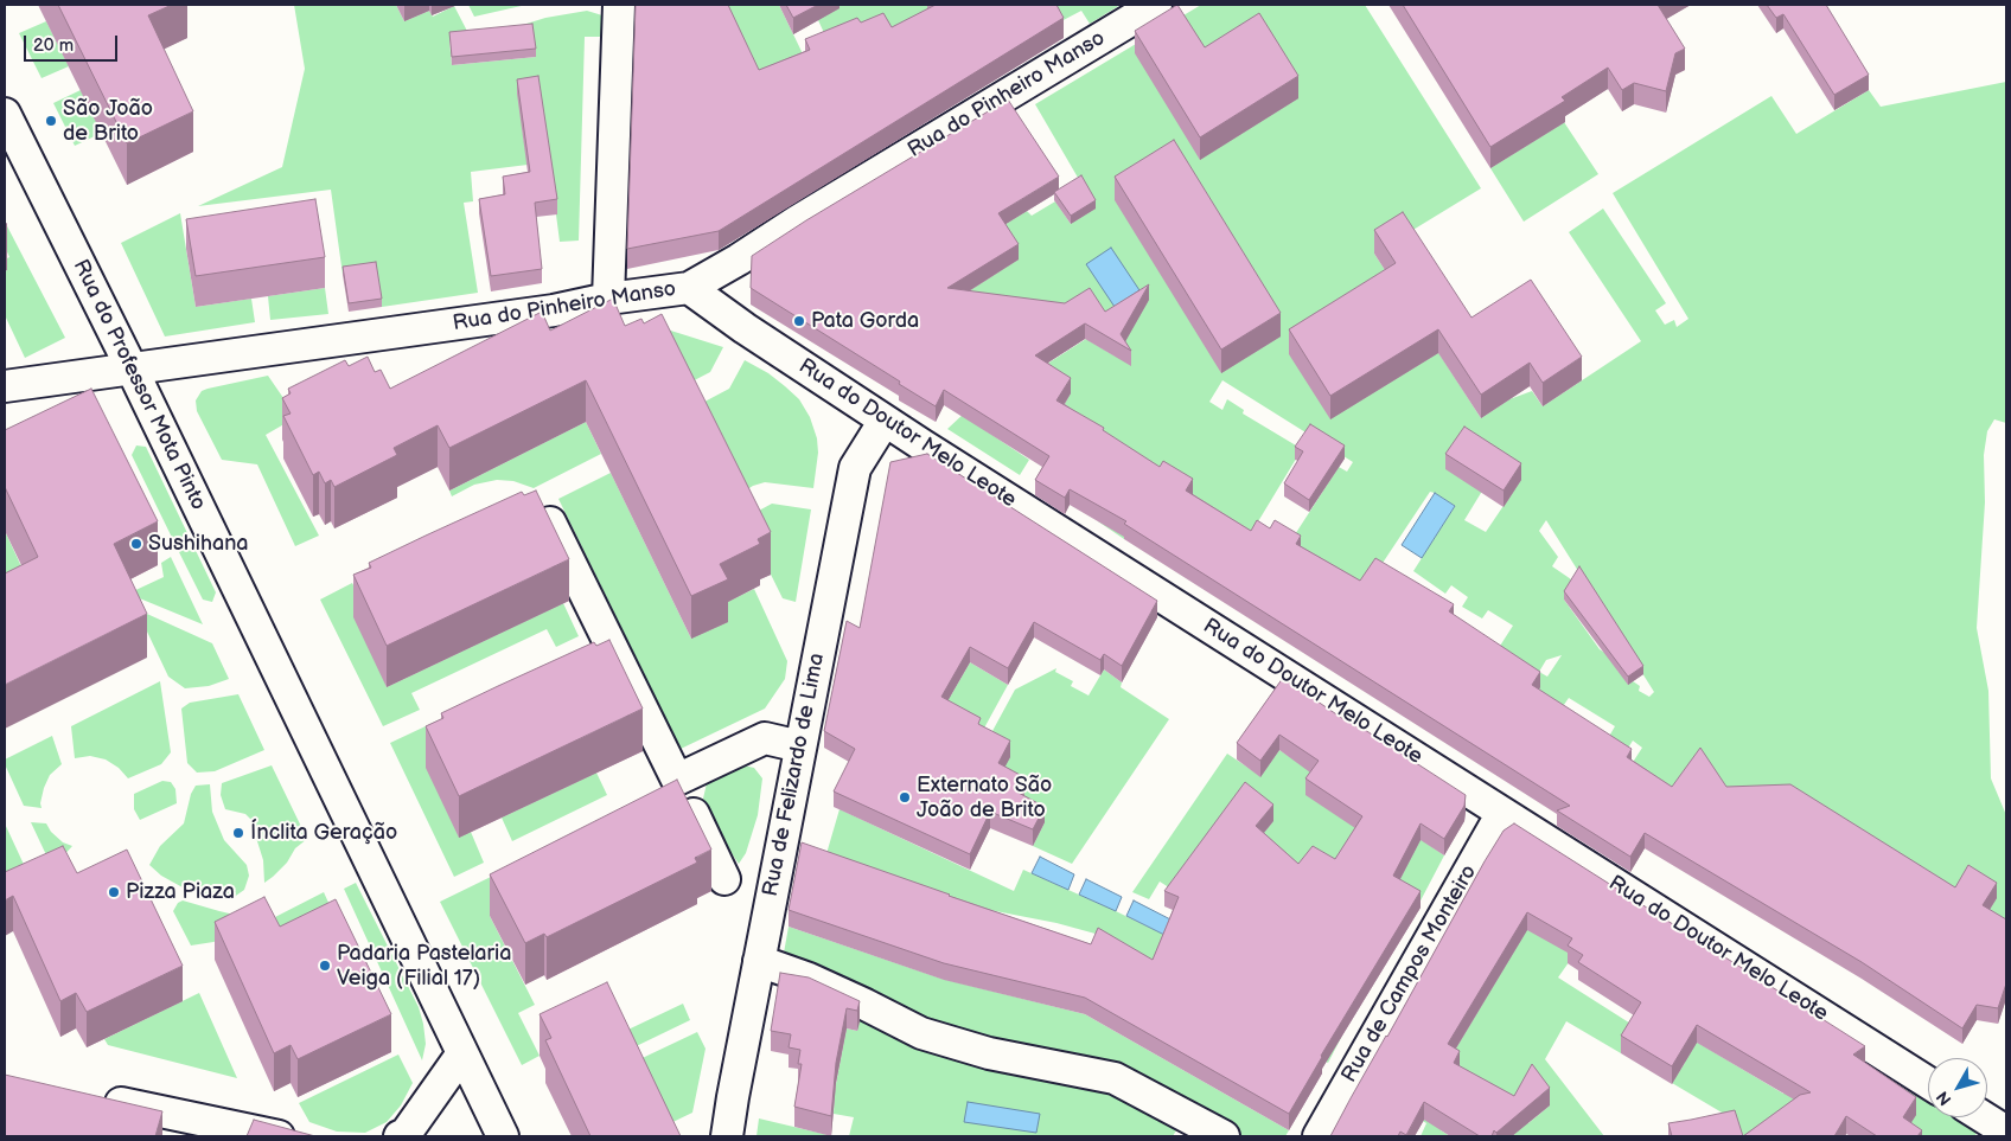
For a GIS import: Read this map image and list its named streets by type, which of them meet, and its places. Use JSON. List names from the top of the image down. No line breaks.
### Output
{"streets":{"street":["Rua do Pinheiro Manso","Rua do Professor Mota Pinto","Rua do Doutor Melo Leote","Rua de Felizardo de Lima","Rua de Campos Monteiro"]},"crossings":[["Rua do Pinheiro Manso","Rua do Professor Mota Pinto"],["Rua do Pinheiro Manso","Rua do Doutor Melo Leote"],["Rua do Doutor Melo Leote","Rua de Felizardo de Lima"],["Rua do Doutor Melo Leote","Rua de Campos Monteiro"]],"places":["São João de Brito","Pata Gorda","Sushihana","Externato São João de Brito","Ínclita Geração","Pizza Piaza","Padaria Pastelaria Veiga (Filial 17)"],"scale_bar":"20 m","north":"bottom left"}
